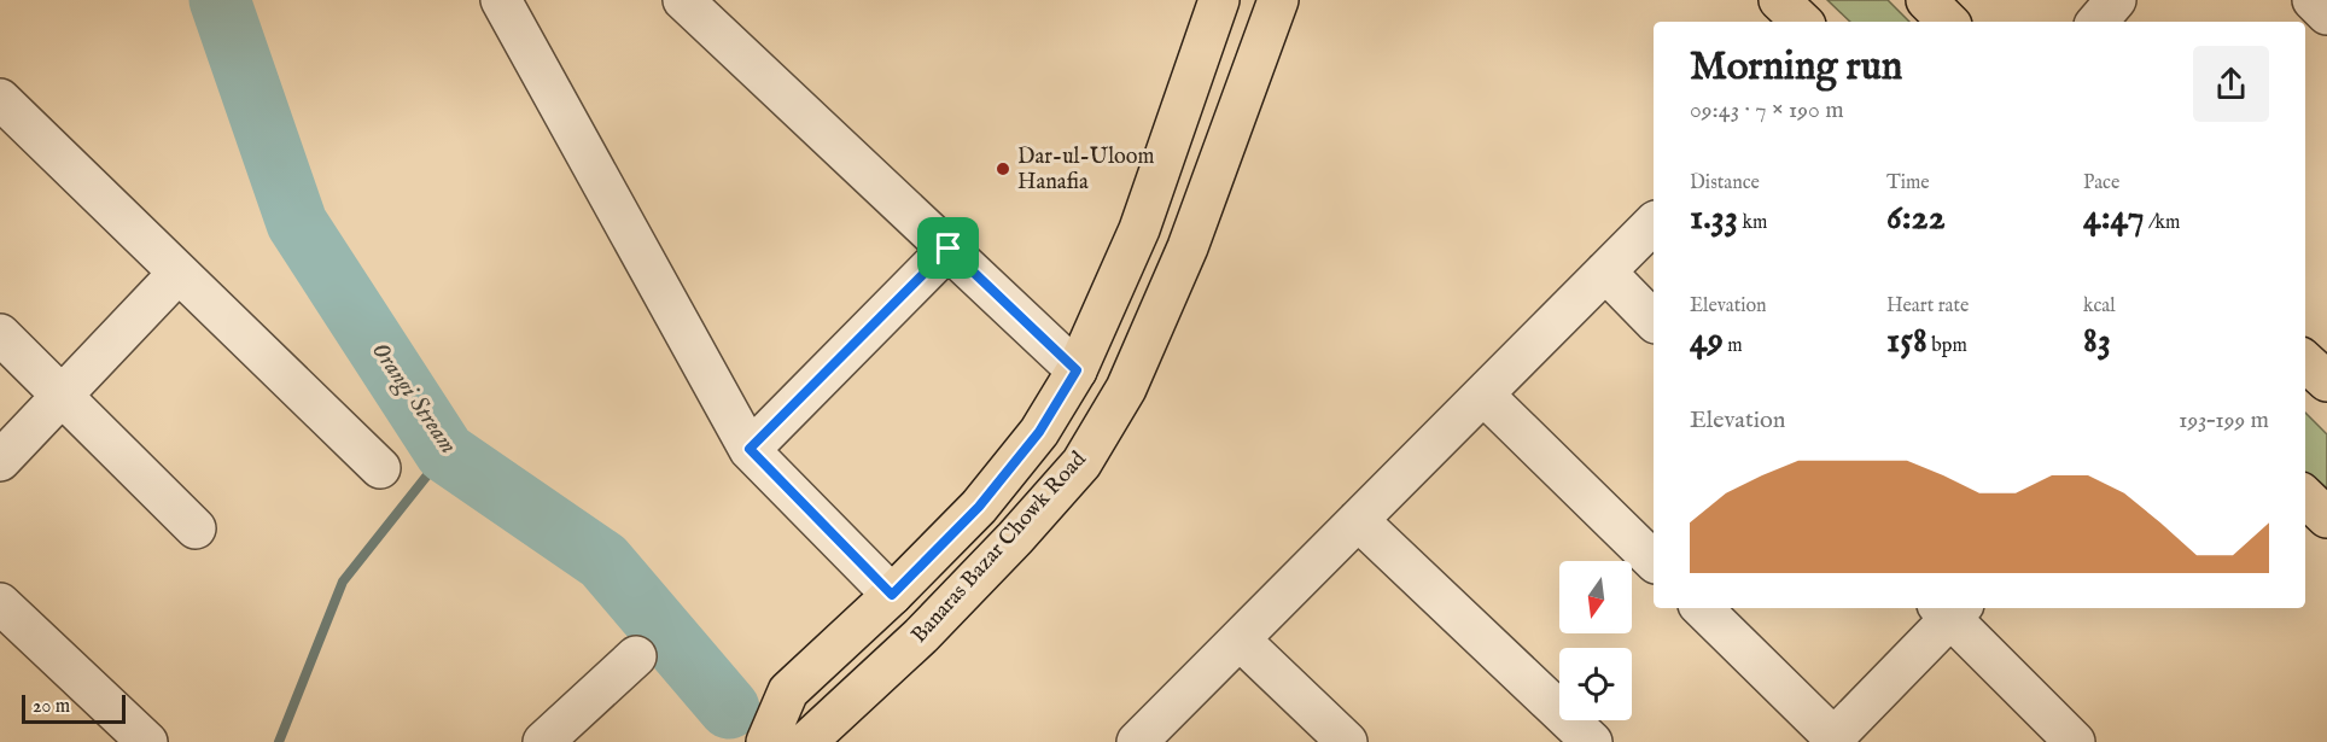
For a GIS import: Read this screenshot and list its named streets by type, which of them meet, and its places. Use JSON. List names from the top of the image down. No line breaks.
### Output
{"streets":{"main road":["Banaras Bazar Chowk Road"]},"water":["Orangi Stream"],"places":["Dar-ul-Uloom Hanafia"],"scale_bar":"20 m","north":"bottom","page":{"heading":["Morning run","09:43 · 7 × 190 m"],"stats":[["Distance","1.33 km"],["Time","6:22"],["Pace","4:47 /km"],["Elevation","49 m"],["Heart rate","158 bpm"],["kcal","83"]],"chart":["Elevation","193–199 m"],"scale":"20 m"}}
